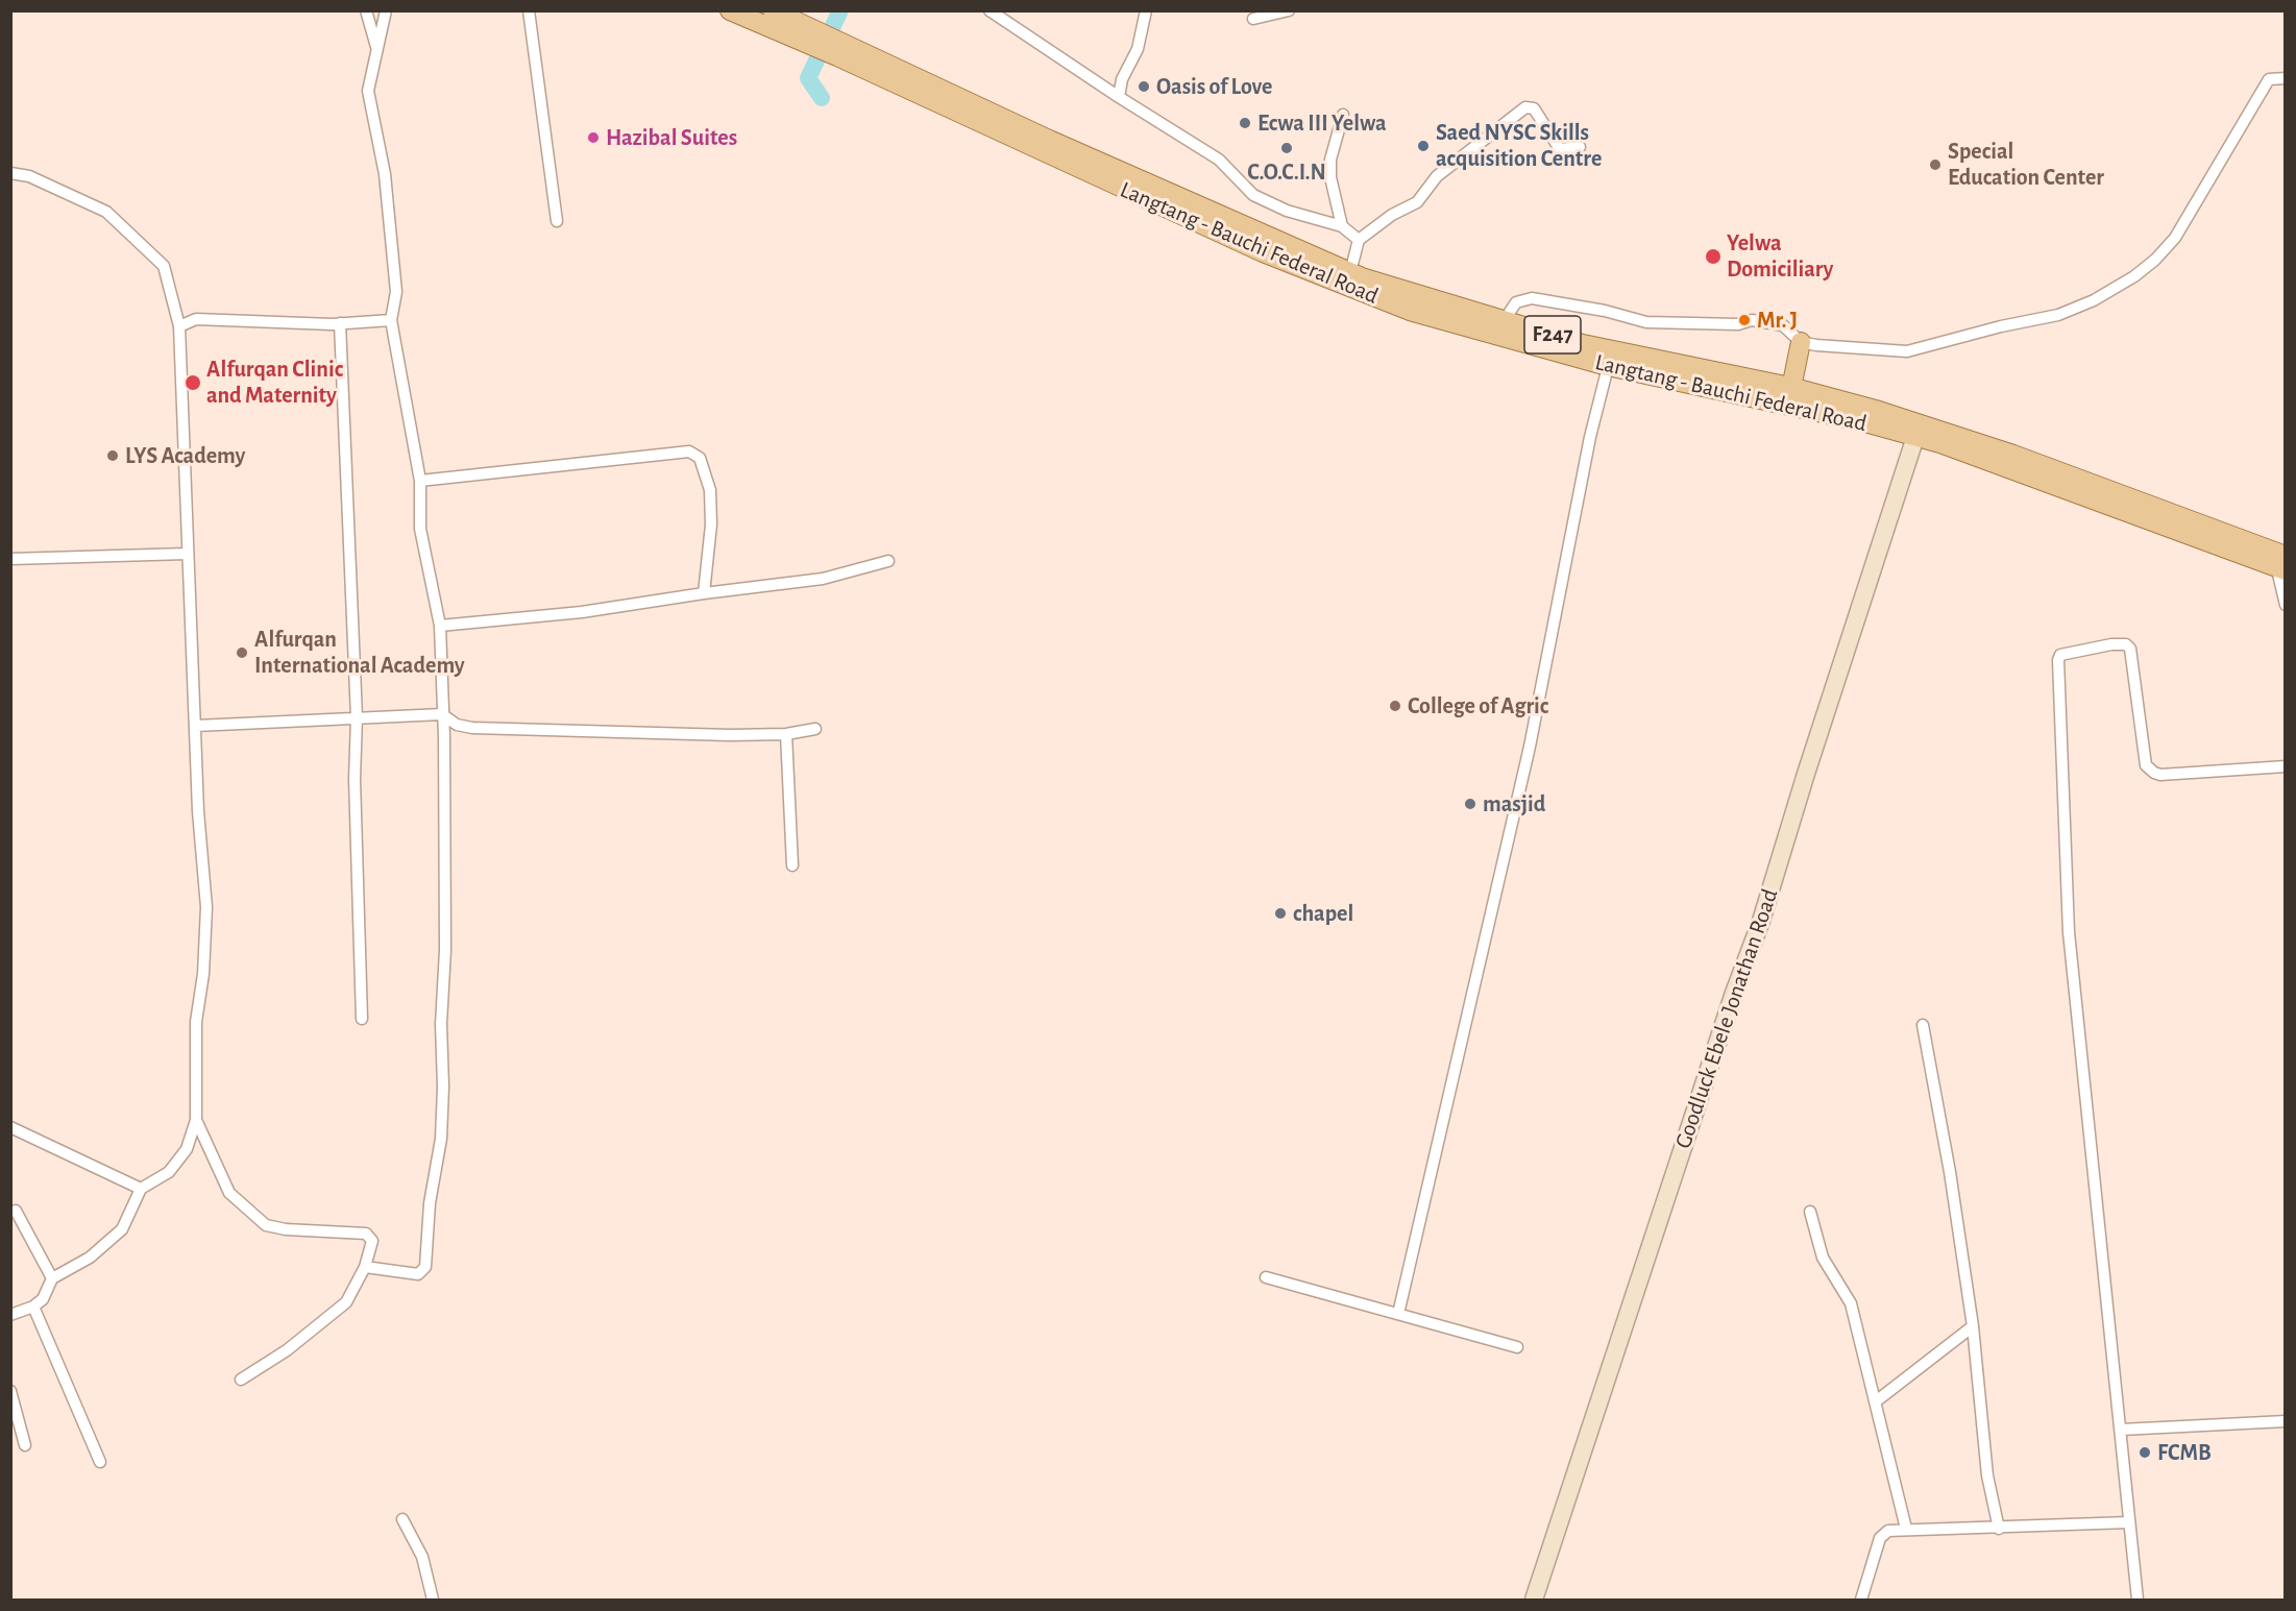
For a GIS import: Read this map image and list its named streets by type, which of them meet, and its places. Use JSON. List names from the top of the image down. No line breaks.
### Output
{"streets":{"main road":["Langtang - Bauchi Federal Road","F247","Goodluck Ebele Jonathan Road"]},"crossings":[["Langtang - Bauchi Federal Road","F247"],["Langtang - Bauchi Federal Road","Goodluck Ebele Jonathan Road"]],"places":["Oasis of Love","Ecwa III Yelwa","Hazibal Suites","Saed NYSC Skills acquisition Centre","C.O.C.I.N","Special Education Center","Yelwa Domiciliary","Mr. J","Alfurqan Clinic and Maternity","LYS Academy","Alfurqan International Academy","College of Agric","masjid","chapel","FCMB"]}
